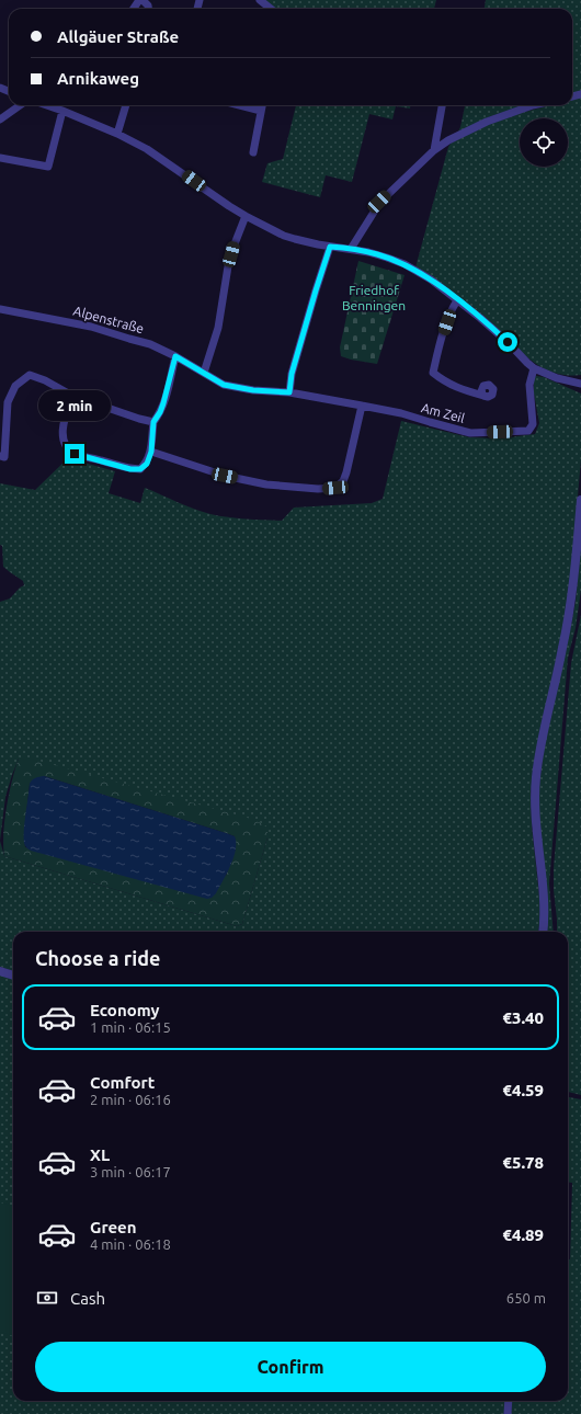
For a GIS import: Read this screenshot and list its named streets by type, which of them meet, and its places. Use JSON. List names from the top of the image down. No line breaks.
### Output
{"streets":{"street":["Alpenstraße","Am Zeil"]},"crossings":[["Alpenstraße","Am Zeil"]],"parks":["Friedhof Benningen"],"page":{"banner":["Allgäuer Straße","Arnikaweg"],"bubble":"2 min","heading":"Choose a ride","list":[{"name":"Economy","note":"1 min · 06:15","value":"€3.40"},{"name":"Comfort","note":"2 min · 06:16","value":"€4.59"},{"name":"XL","note":"3 min · 06:17","value":"€5.78"},{"name":"Green","note":"4 min · 06:18","value":"€4.89"}],"pay":["Cash","650 m"],"buttons":"Confirm"}}
